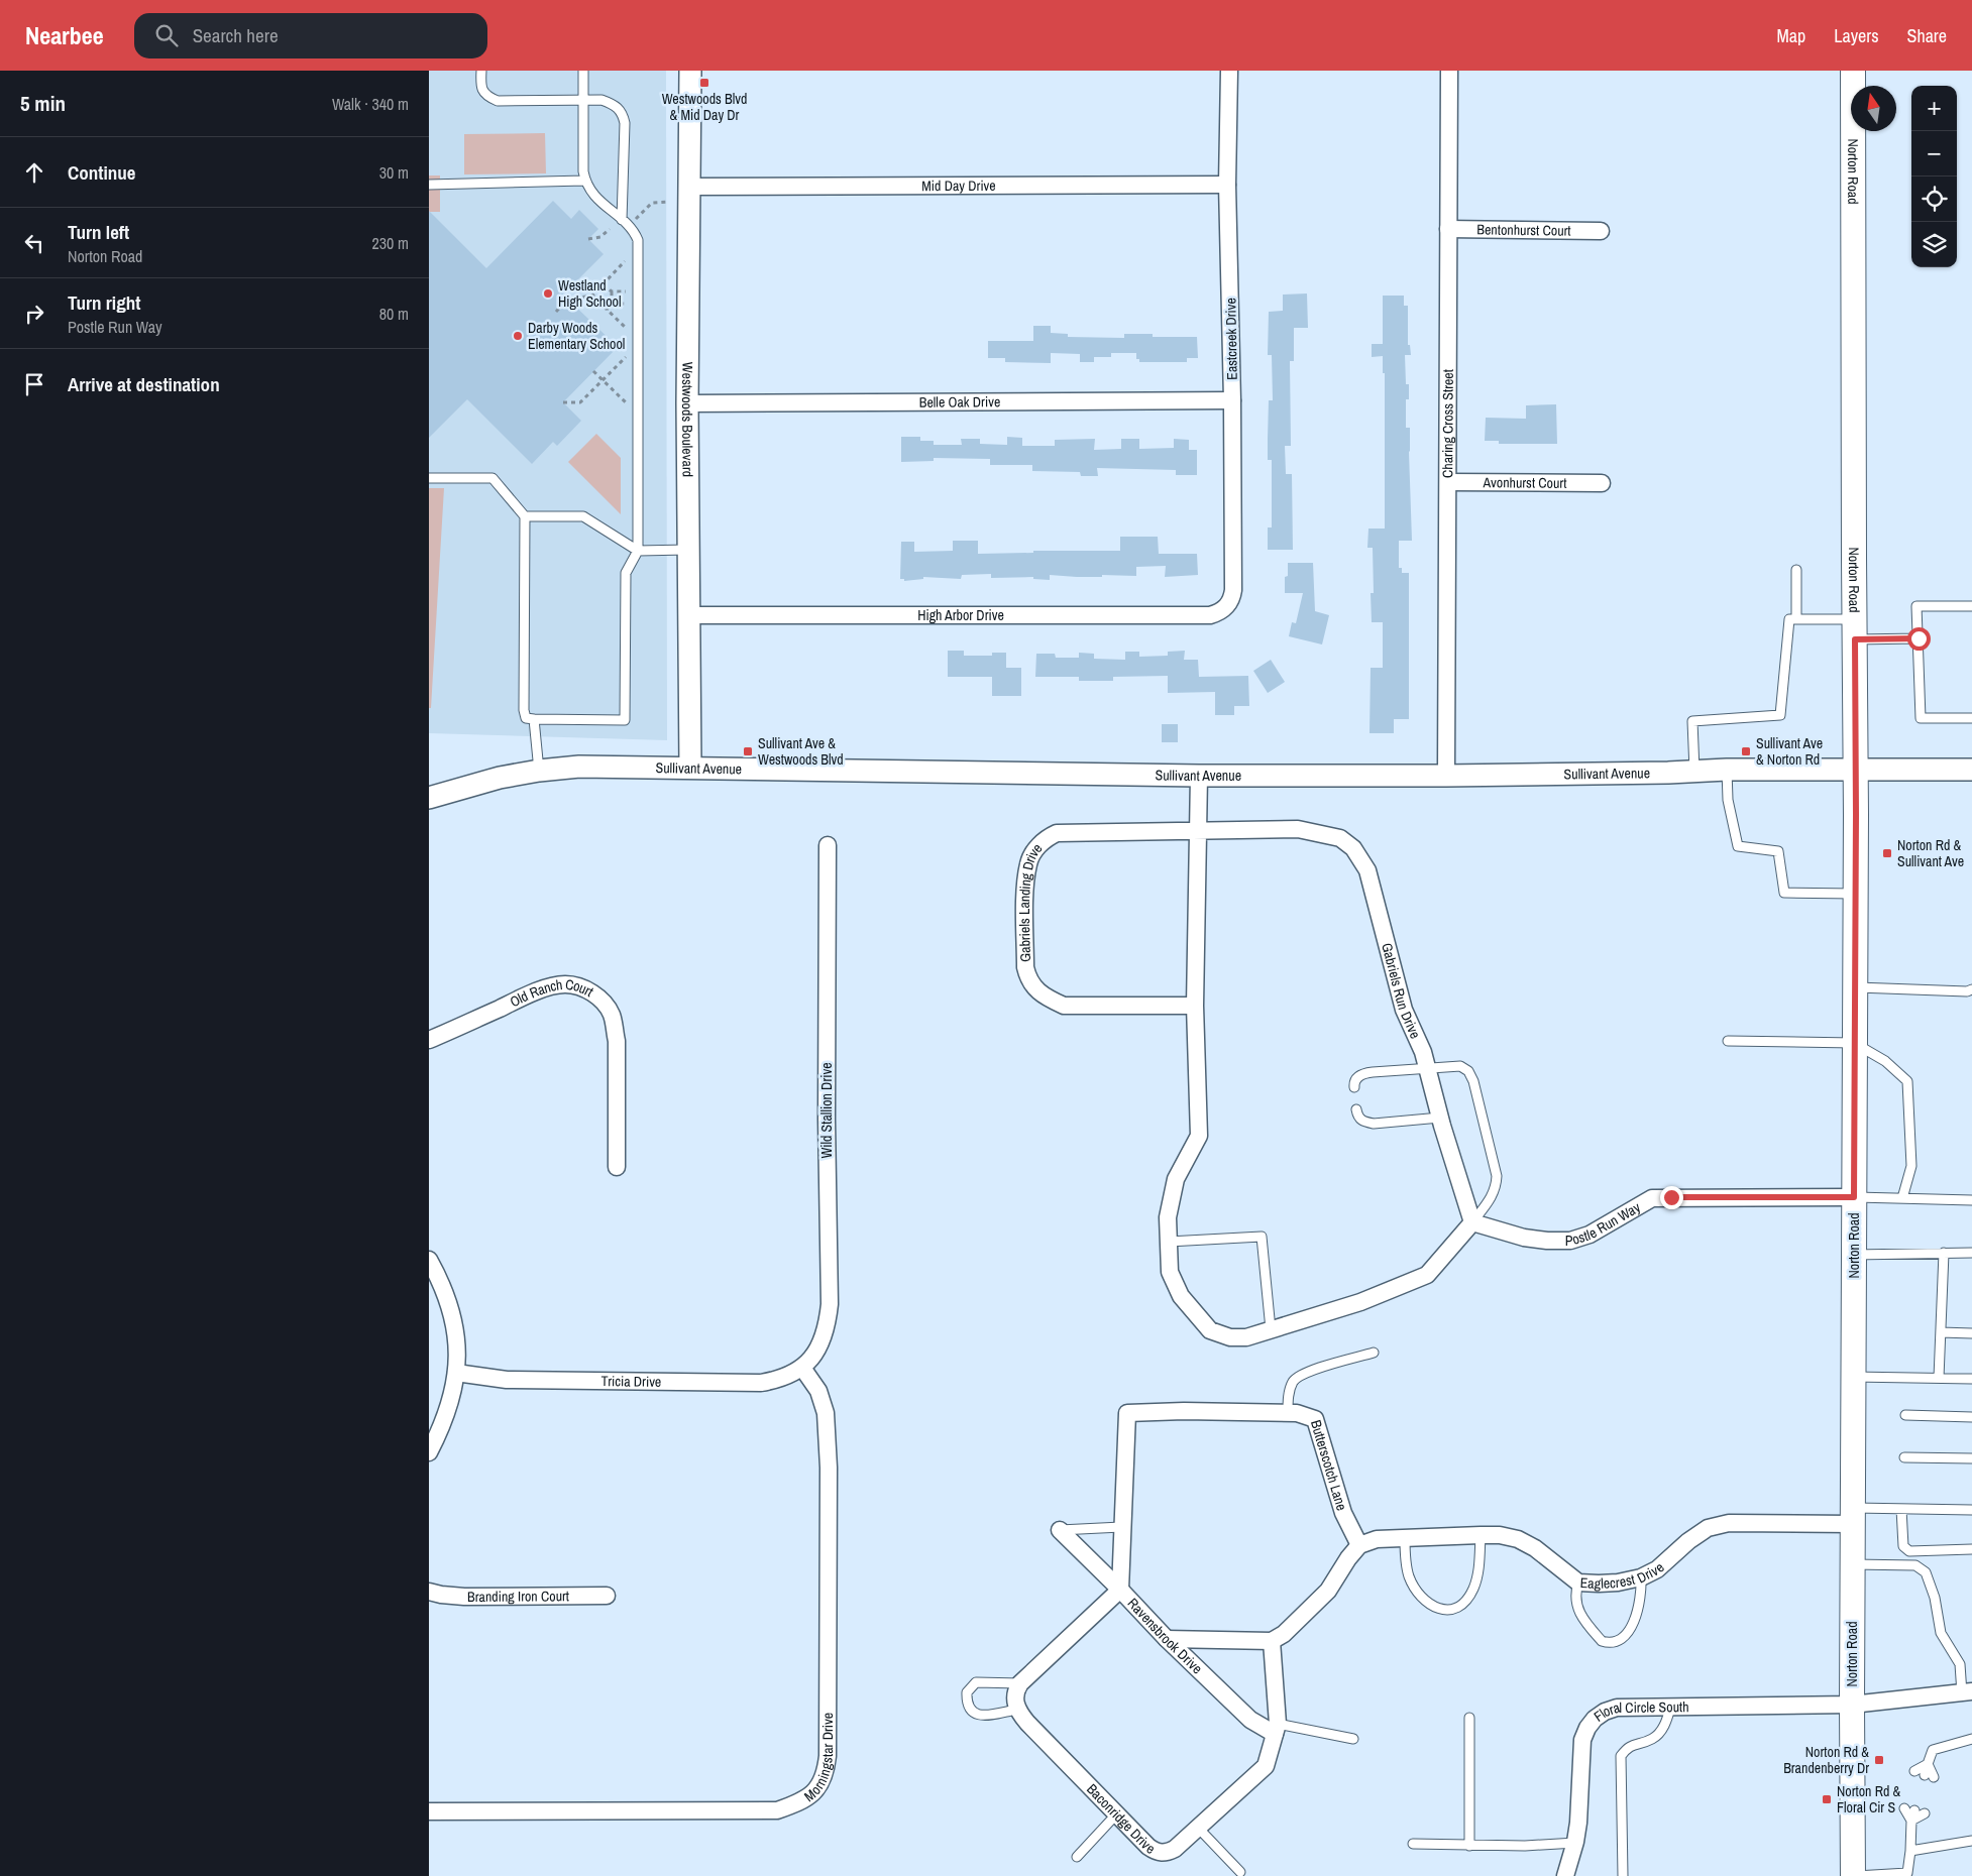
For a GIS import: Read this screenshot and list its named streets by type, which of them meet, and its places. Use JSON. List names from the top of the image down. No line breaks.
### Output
{"streets":{"main road":["Norton Road"],"street":["Mid Day Drive","Bentonhurst Court","Eastcreek Drive","Belle Oak Drive","Westwoods Boulevard","Charing Cross Street","Avonhurst Court","High Arbor Drive","Sullivant Avenue","Gabriels Landing Drive","Gabriels Run Drive","Old Ranch Court","Wild Stallion Drive","Postle Run Way","Tricia Drive","Butterscotch Lane","Eaglecrest Drive","Branding Iron Court","Ravensbrook Drive","Floral Circle South","Morningstar Drive","Baconridge Drive"]},"crossings":[["Norton Road","Sullivant Avenue"],["Norton Road","Postle Run Way"],["Norton Road","Eaglecrest Drive"],["Norton Road","Floral Circle South"],["Mid Day Drive","Eastcreek Drive"],["Mid Day Drive","Westwoods Boulevard"],["Bentonhurst Court","Charing Cross Street"],["Eastcreek Drive","Belle Oak Drive"],["Eastcreek Drive","High Arbor Drive"],["Belle Oak Drive","Westwoods Boulevard"],["Westwoods Boulevard","High Arbor Drive"],["Westwoods Boulevard","Sullivant Avenue"],["Charing Cross Street","Avonhurst Court"],["Charing Cross Street","Sullivant Avenue"],["Gabriels Landing Drive","Gabriels Run Drive"],["Gabriels Run Drive","Postle Run Way"],["Wild Stallion Drive","Tricia Drive"],["Wild Stallion Drive","Morningstar Drive"],["Tricia Drive","Morningstar Drive"],["Butterscotch Lane","Eaglecrest Drive"],["Butterscotch Lane","Ravensbrook Drive"],["Ravensbrook Drive","Baconridge Drive"]],"places":{"transit":["Westwoods Blvd & Mid Day Dr","Sullivant Ave & Westwoods Blvd","Sullivant Ave & Norton Rd","Norton Rd & Sullivant Ave","Norton Rd & Brandenberry Dr","Norton Rd & Floral Cir S"],"other":["Westland High School","Darby Woods Elementary School"]},"north":"top","page":{"header":"Nearbee","search":"Search here","nav":["Map","Layers","Share"],"heading":["5 min","Walk · 340 m"],"map_buttons":["+","−"],"list":[["Continue","30 m"],["Turn left","Norton Road","230 m"],["Turn right","Postle Run Way","80 m"],"Arrive at destination"]}}
